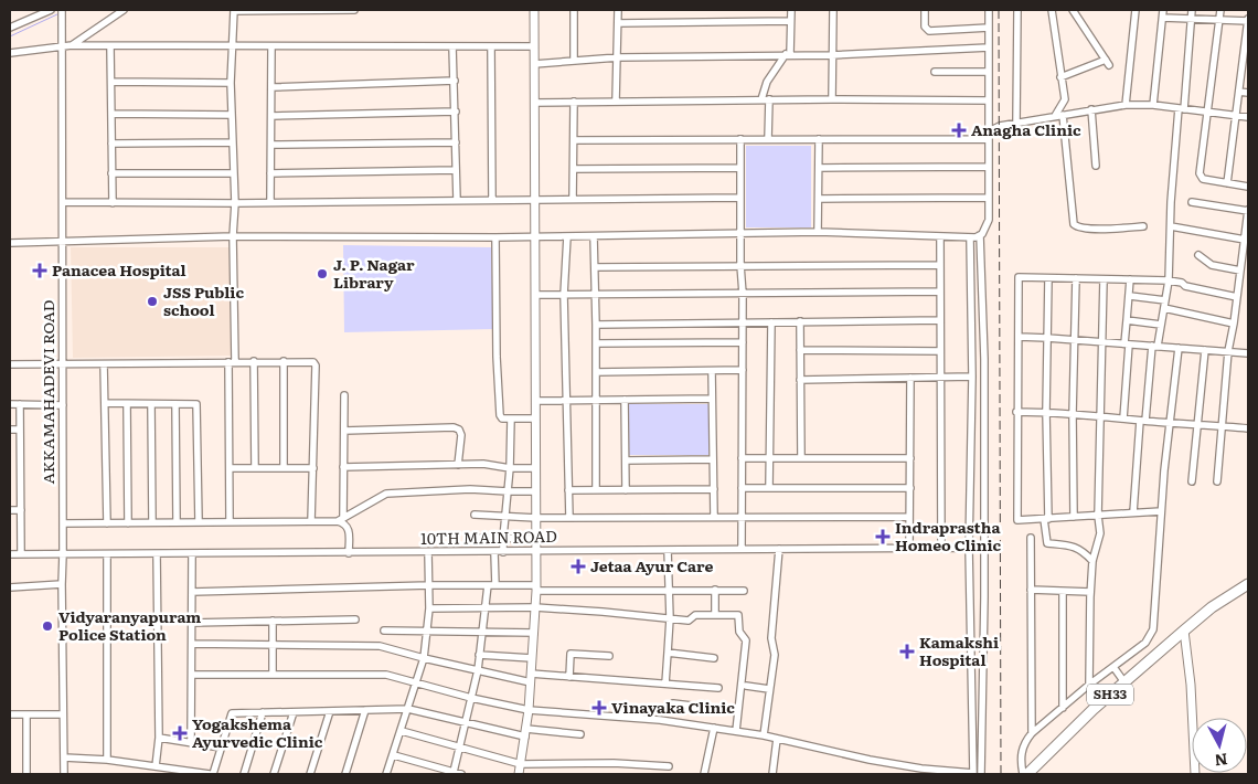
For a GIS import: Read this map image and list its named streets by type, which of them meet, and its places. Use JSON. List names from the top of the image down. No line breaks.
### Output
{"streets":{"main road":["SH33"],"street":["AKKAMAHADEVI ROAD","10TH MAIN ROAD"]},"crossings":[["AKKAMAHADEVI ROAD","10TH MAIN ROAD"]],"places":{"health":["Anagha Clinic","Panacea Hospital","Indraprastha Homeo Clinic","Jetaa Ayur Care","Kamakshi Hospital","Vinayaka Clinic","Yogakshema Ayurvedic Clinic"],"other":["J. P. Nagar Library","JSS Public school","Vidyaranyapuram Police Station"]},"north":"bottom"}
